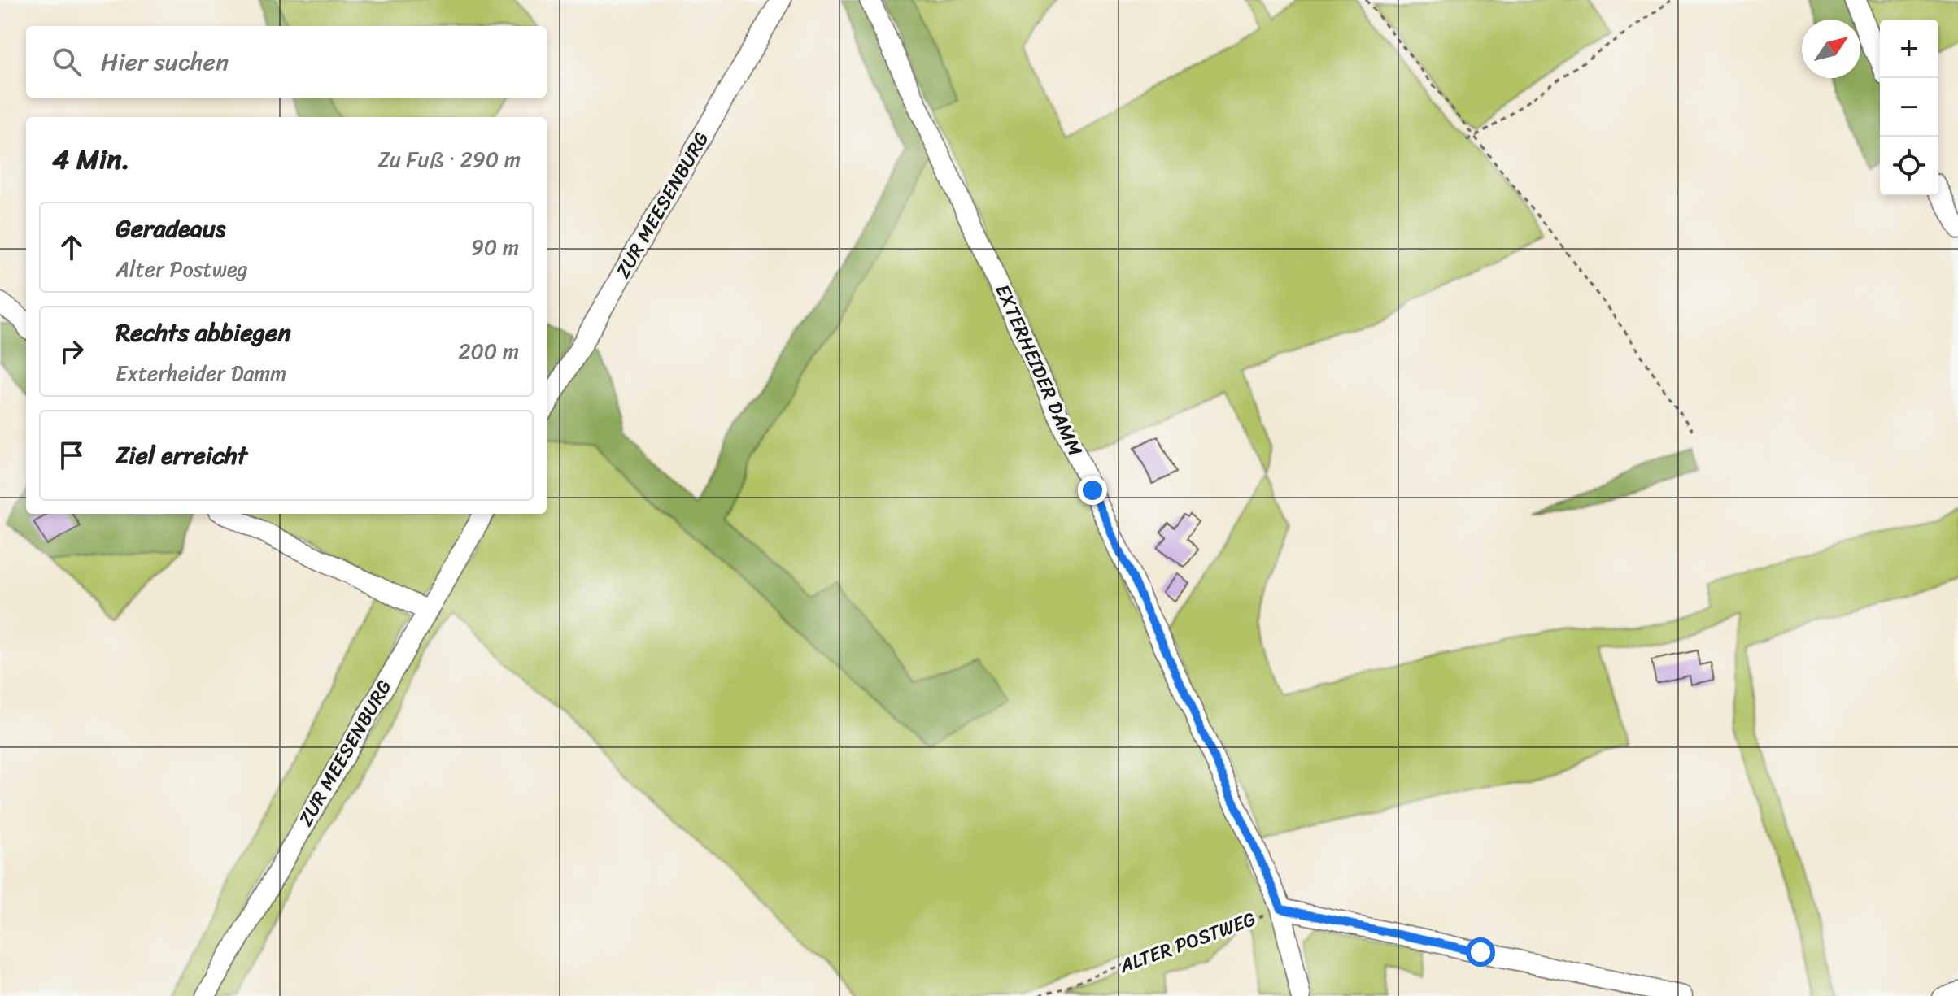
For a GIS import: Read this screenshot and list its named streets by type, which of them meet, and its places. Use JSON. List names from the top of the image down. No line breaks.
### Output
{"streets":{"street":["ZUR MEESENBURG","EXTERHEIDER DAMM","ALTER POSTWEG"]},"crossings":[["EXTERHEIDER DAMM","ALTER POSTWEG"]],"north":"top right","page":{"map_buttons":["+","−"],"search":"Hier suchen","heading":["4 Min.","Zu Fuß · 290 m"],"list":[["Geradeaus","Alter Postweg","90 m"],["Rechts abbiegen","Exterheider Damm","200 m"],"Ziel erreicht"]}}
